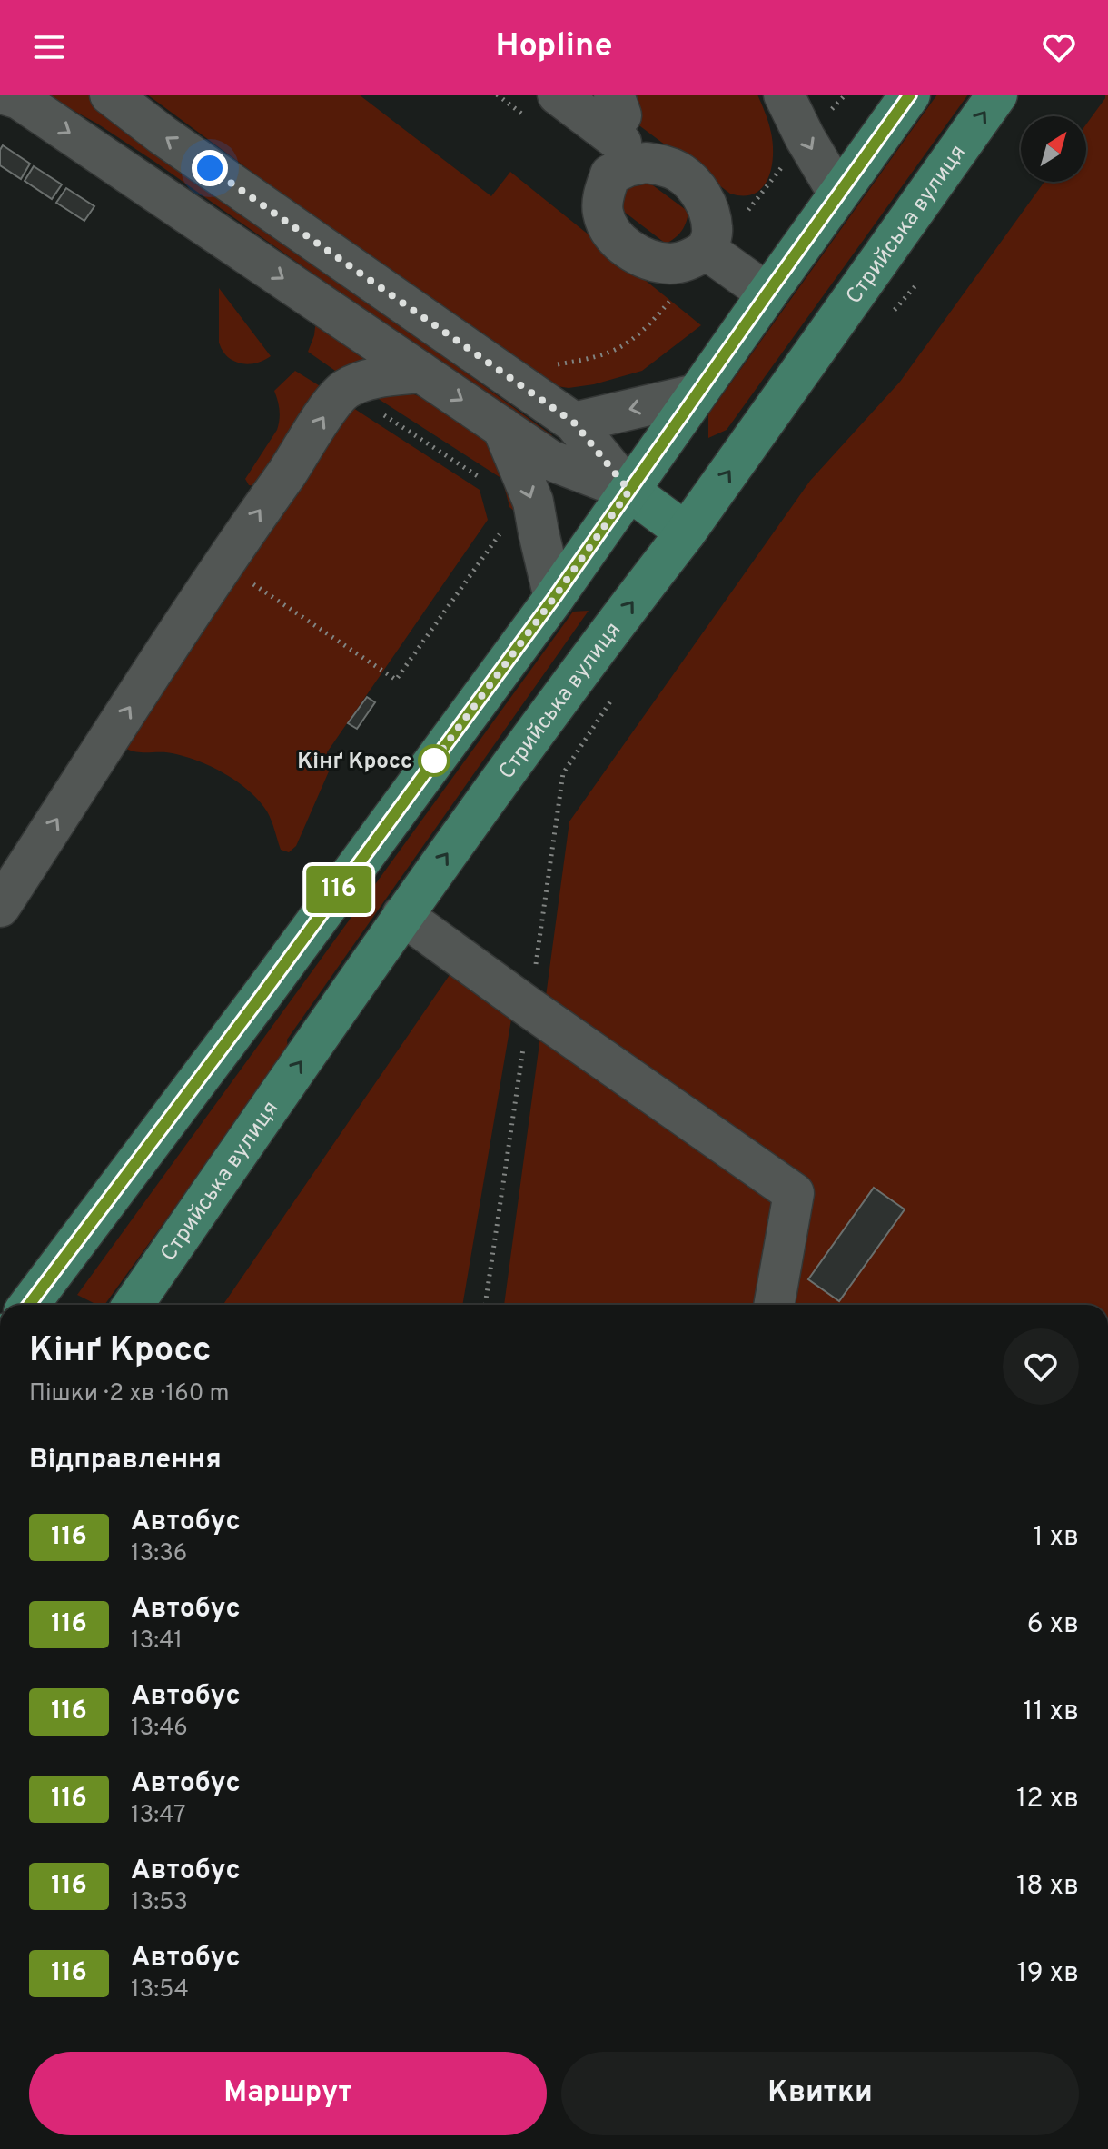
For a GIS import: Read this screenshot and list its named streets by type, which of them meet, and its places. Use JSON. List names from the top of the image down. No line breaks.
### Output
{"streets":{"main road":["Стрийська вулиця"]},"places":["Кінґ Кросс"],"lines":["bus line 116"],"north":"top right","page":{"header":"Hopline","on_map":"116","heading":[["Кінґ Кросс","Пішки · 2 хв · 160 m"],"Відправлення"],"list":[{"mark":"116","name":"Автобус","note":"13:36","value":"1 хв"},{"mark":"116","name":"Автобус","note":"13:41","value":"6 хв"},{"mark":"116","name":"Автобус","note":"13:46","value":"11 хв"},{"mark":"116","name":"Автобус","note":"13:47","value":"12 хв"},{"mark":"116","name":"Автобус","note":"13:53","value":"18 хв"},{"mark":"116","name":"Автобус","note":"13:54","value":"19 хв"}],"buttons":["Маршрут","Квитки"]}}
